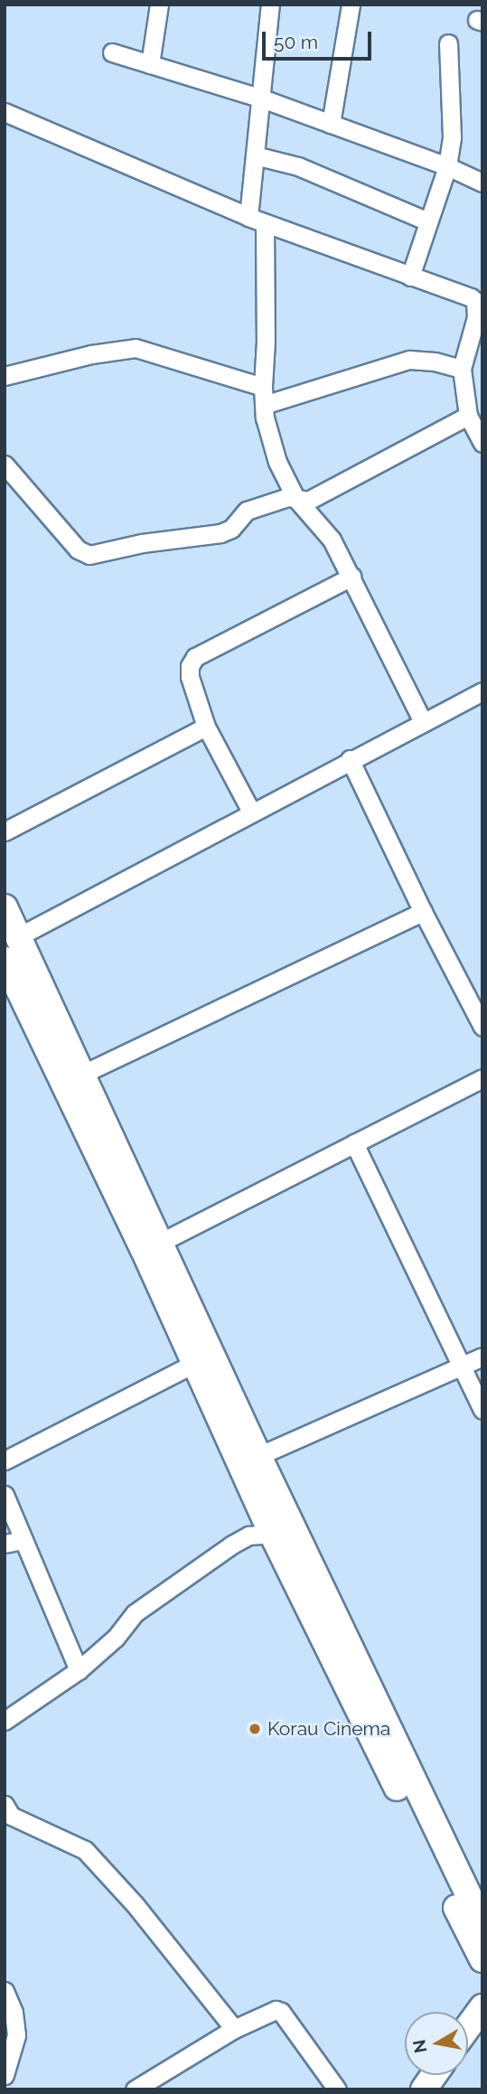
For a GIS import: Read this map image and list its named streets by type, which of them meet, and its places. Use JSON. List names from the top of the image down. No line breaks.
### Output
{"places":["Korau Cinema"],"scale_bar":"50 m","north":"left"}
